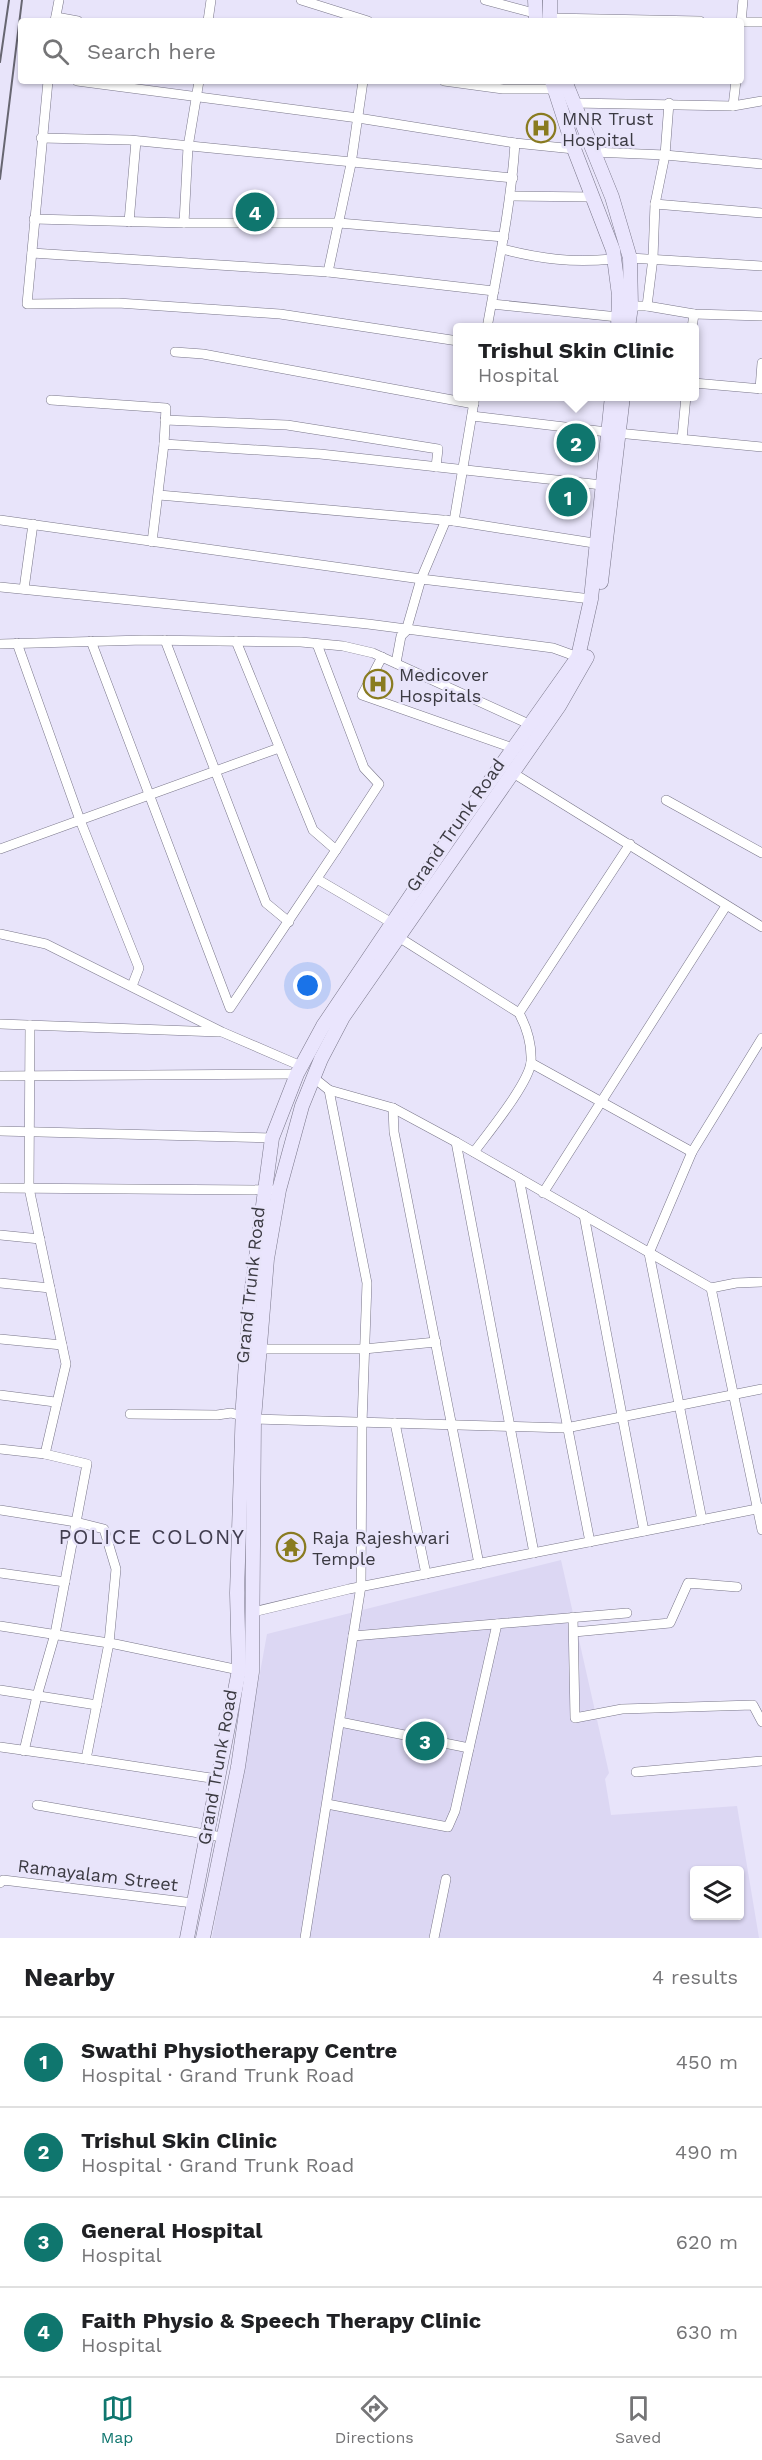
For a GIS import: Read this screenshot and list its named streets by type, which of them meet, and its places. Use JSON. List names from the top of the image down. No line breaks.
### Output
{"streets":{"main road":["Grand Trunk Road"],"street":["Ramayalam Street"]},"districts":["POLICE COLONY"],"places":{"hospital":["MNR Trust Hospital","Medicover Hospitals"],"temple":["Raja Rajeshwari Temple"]},"page":{"search":"Search here","pins":["4","2","1","3"],"popup":["Trishul Skin Clinic","Hospital"],"heading":["Nearby","4 results"],"list":[{"mark":"1","name":"Swathi Physiotherapy Centre","note":"Hospital · Grand Trunk Road","value":"450 m"},{"mark":"2","name":"Trishul Skin Clinic","note":"Hospital · Grand Trunk Road","value":"490 m"},{"mark":"3","name":"General Hospital","note":"Hospital","value":"620 m"},{"mark":"4","name":"Faith Physio & Speech Therapy Clinic","note":"Hospital","value":"630 m"}],"nav":["Map","Directions","Saved"]}}
